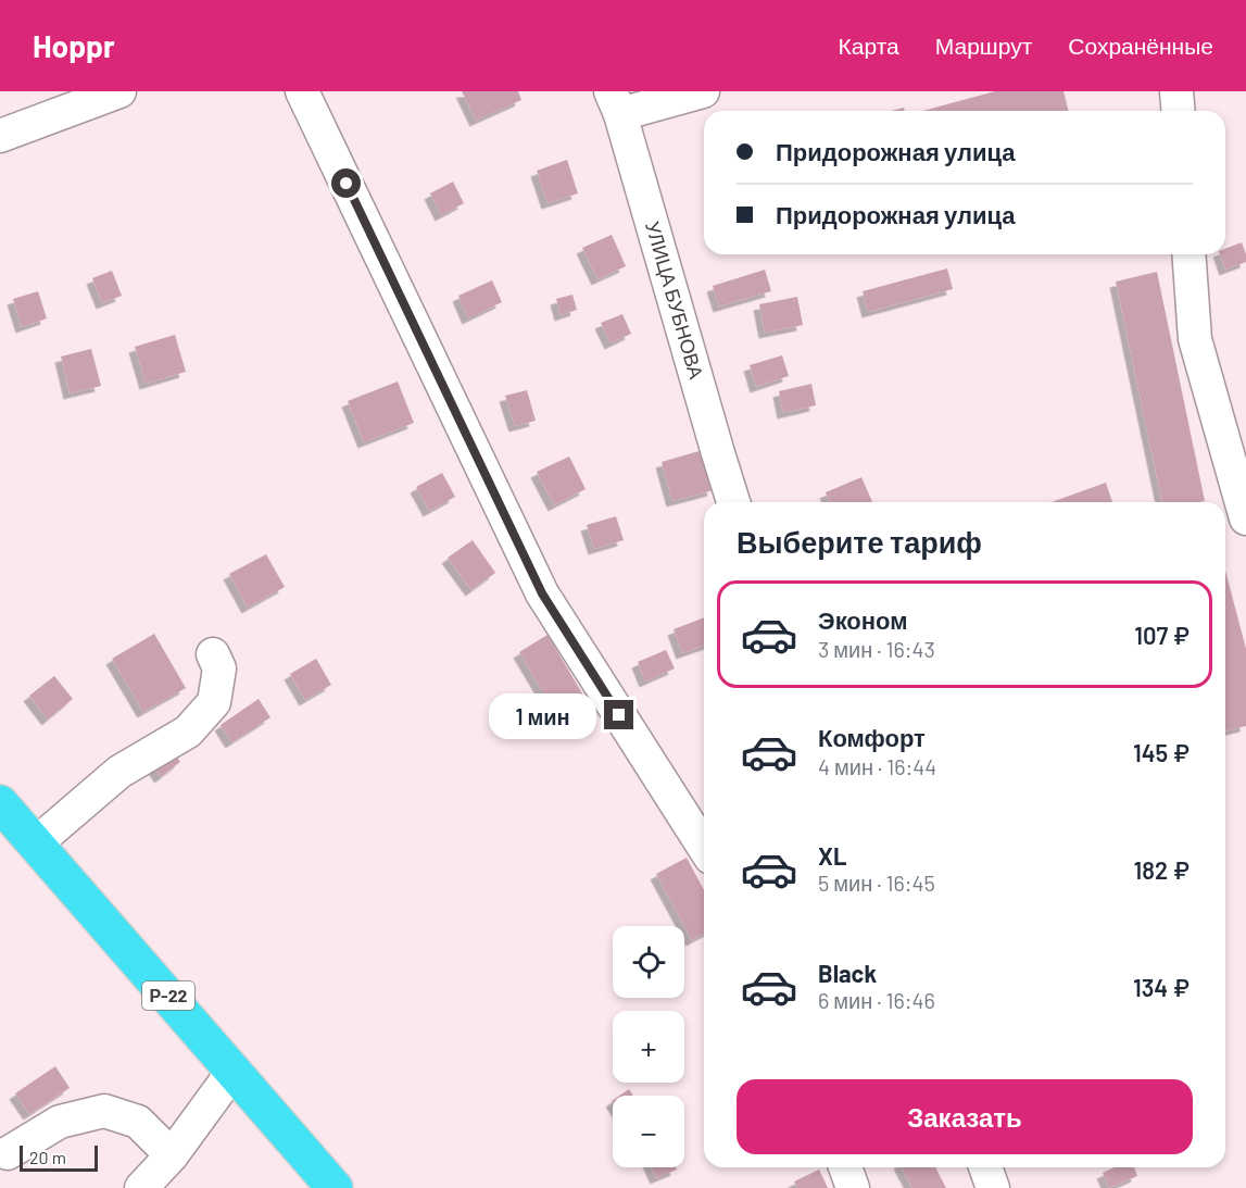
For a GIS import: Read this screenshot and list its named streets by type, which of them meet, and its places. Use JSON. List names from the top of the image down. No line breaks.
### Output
{"streets":{"highway":["Р-22"],"street":["УЛИЦА БУБНОВА"]},"scale_bar":"20 m","page":{"header":"Hoppr","nav":["Карта","Маршрут","Сохранённые"],"banner":["Придорожная улица","Придорожная улица"],"heading":"Выберите тариф","list":[{"name":"Эконом","note":"3 мин · 16:43","value":"107 ₽"},{"name":"Комфорт","note":"4 мин · 16:44","value":"145 ₽"},{"name":"XL","note":"5 мин · 16:45","value":"182 ₽"},{"name":"Black","note":"6 мин · 16:46","value":"134 ₽"}],"bubble":"1 мин","map_buttons":["+","−"],"buttons":"Заказать","scale":"20 m"}}
